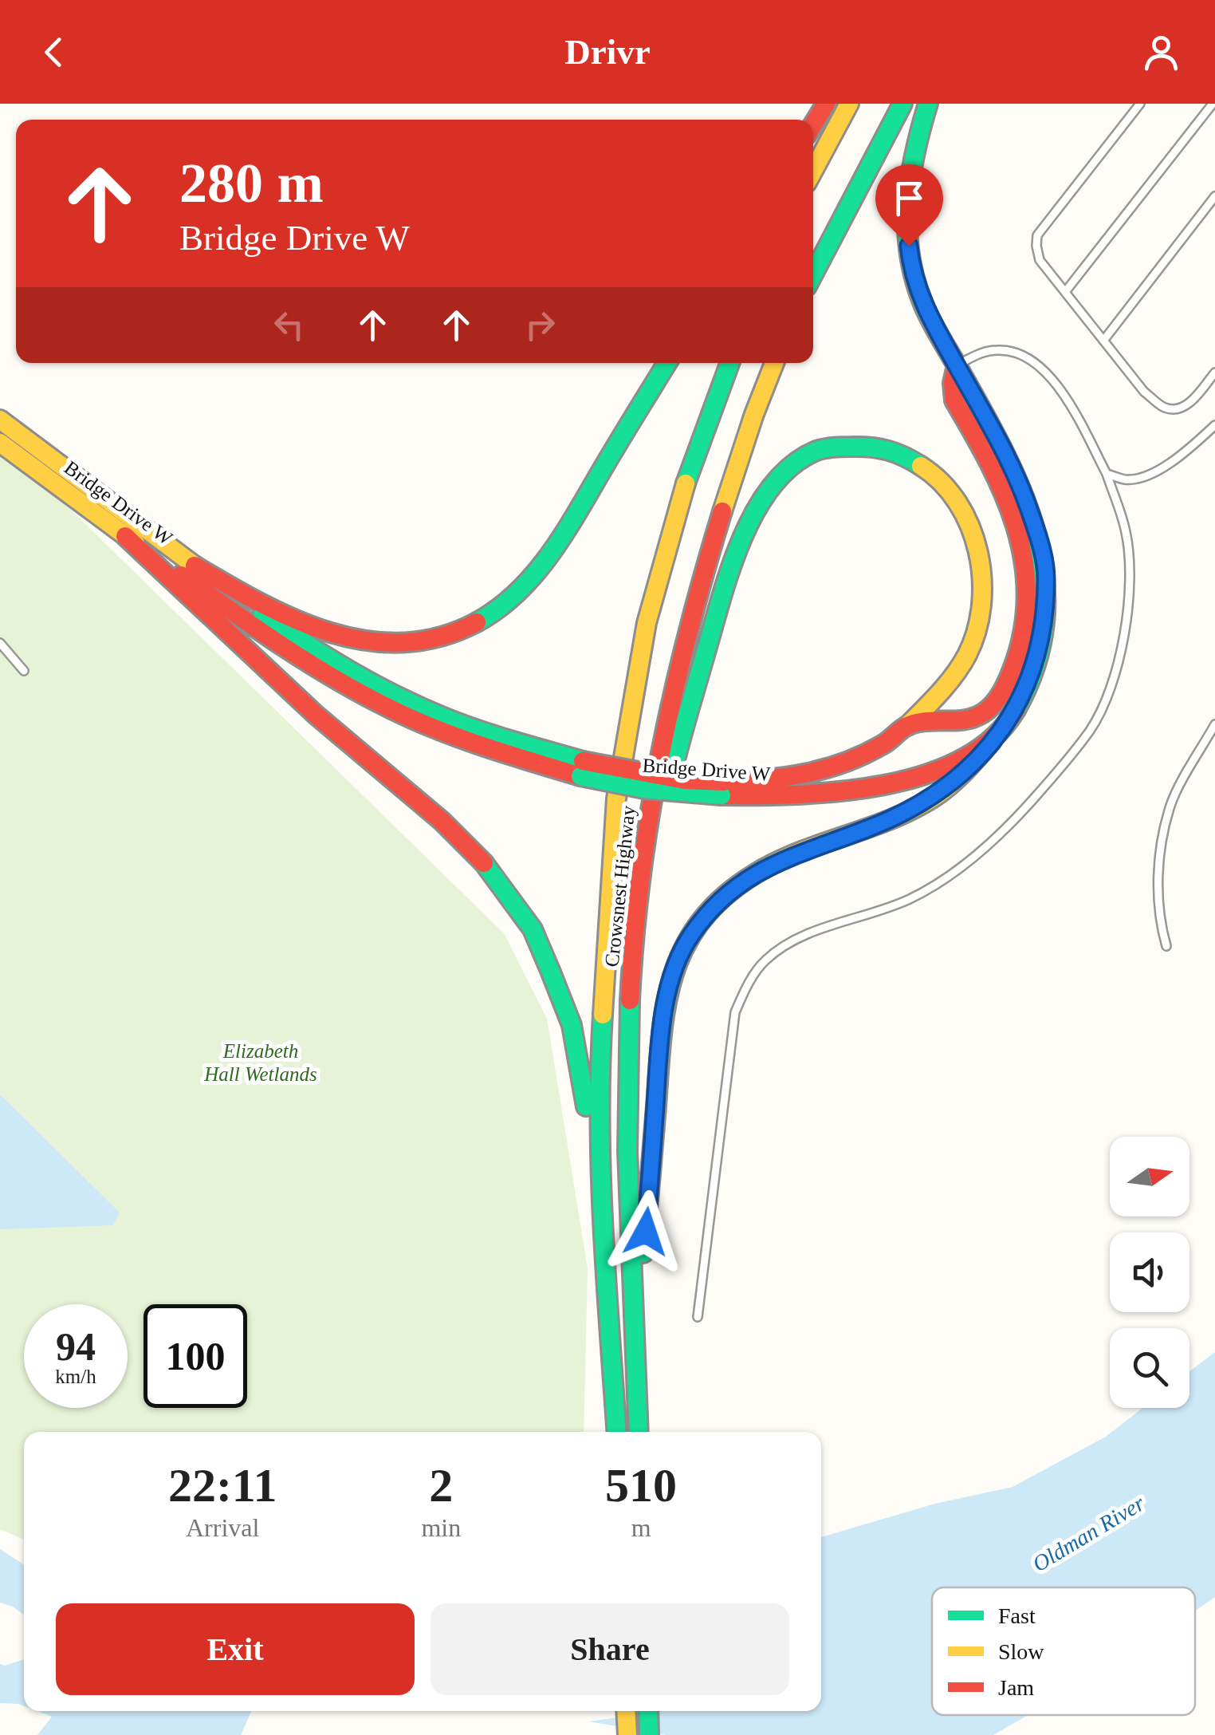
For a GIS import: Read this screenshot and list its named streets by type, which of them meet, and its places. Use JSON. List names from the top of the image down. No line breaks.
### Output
{"streets":{"main road":["Bridge Drive W","Crowsnest Highway"]},"water":["Oldman River"],"parks":["Elizabeth Hall Wetlands"],"legend":["Fast","Slow","Jam"],"north":"right","page":{"header":"Drivr","turn":["280 m","Bridge Drive W"],"speed":"94 km/h","limit":"100","eta":["22:11","Arrival","2","min","510","m"],"buttons":["Exit","Share"]}}
